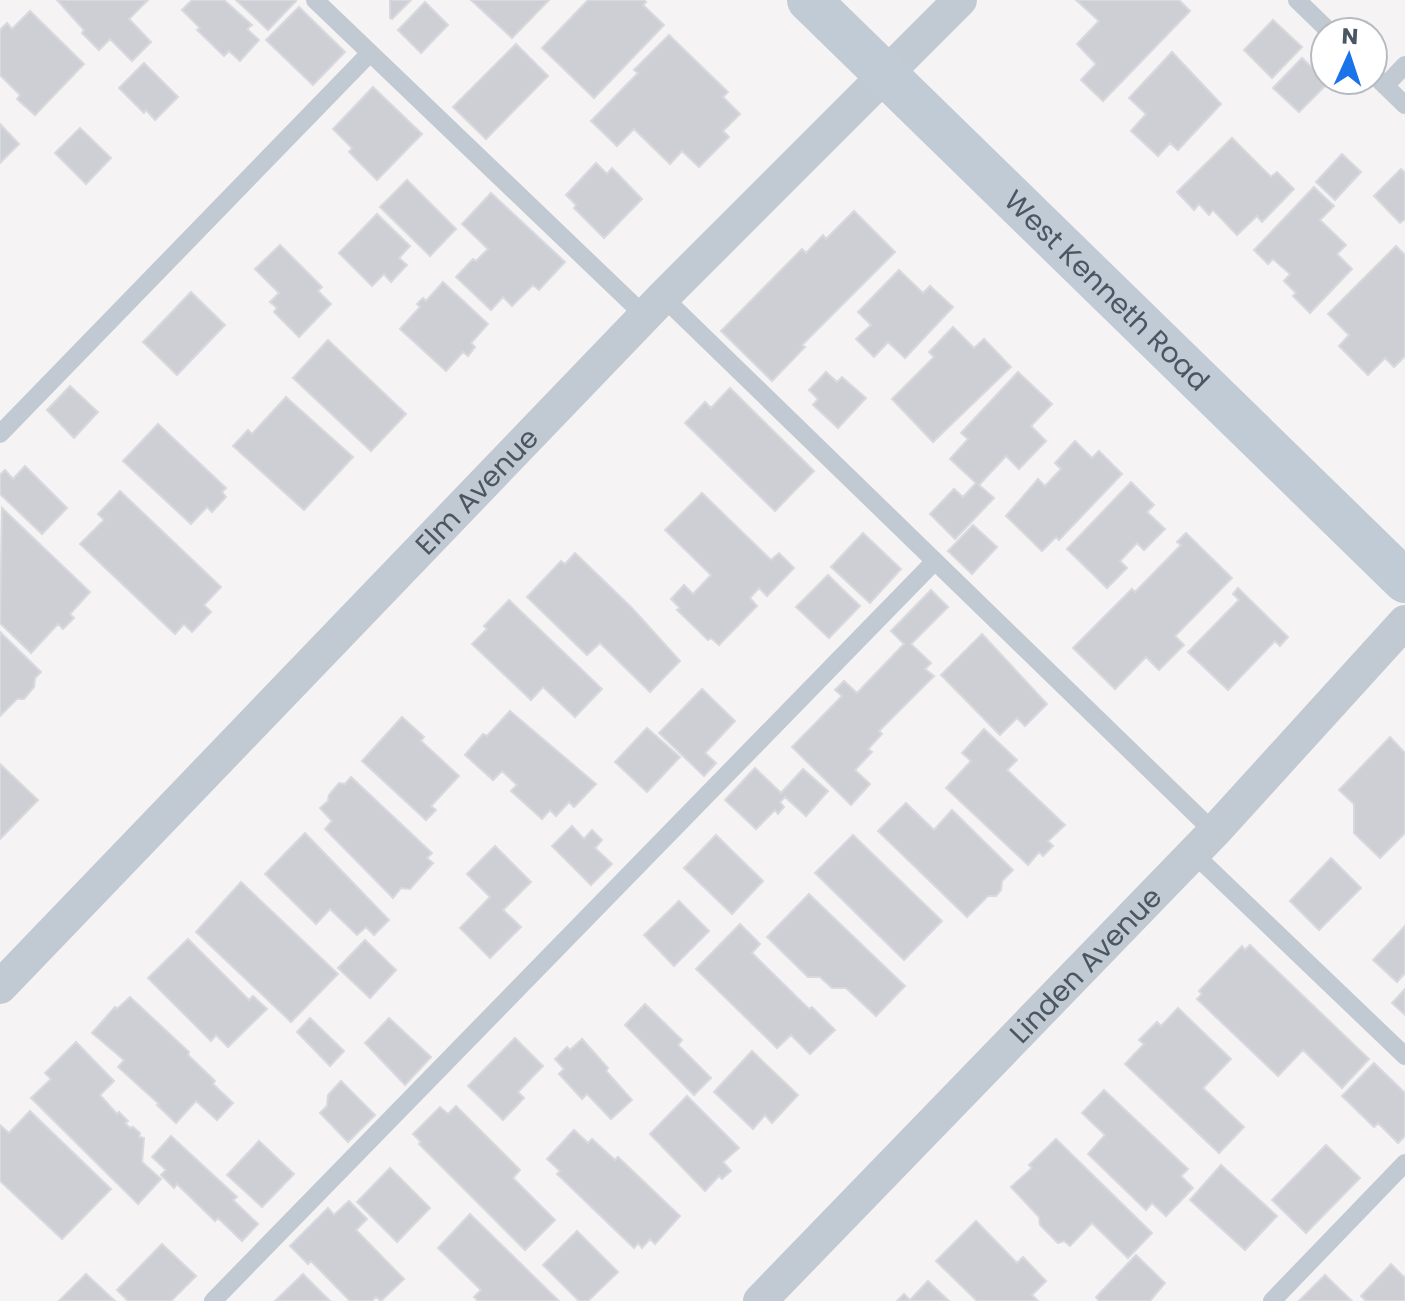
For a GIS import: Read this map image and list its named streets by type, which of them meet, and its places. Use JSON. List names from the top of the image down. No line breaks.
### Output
{"streets":{"street":["West Kenneth Road","Elm Avenue","Linden Avenue"]},"crossings":[["West Kenneth Road","Elm Avenue"]],"north":"top"}
